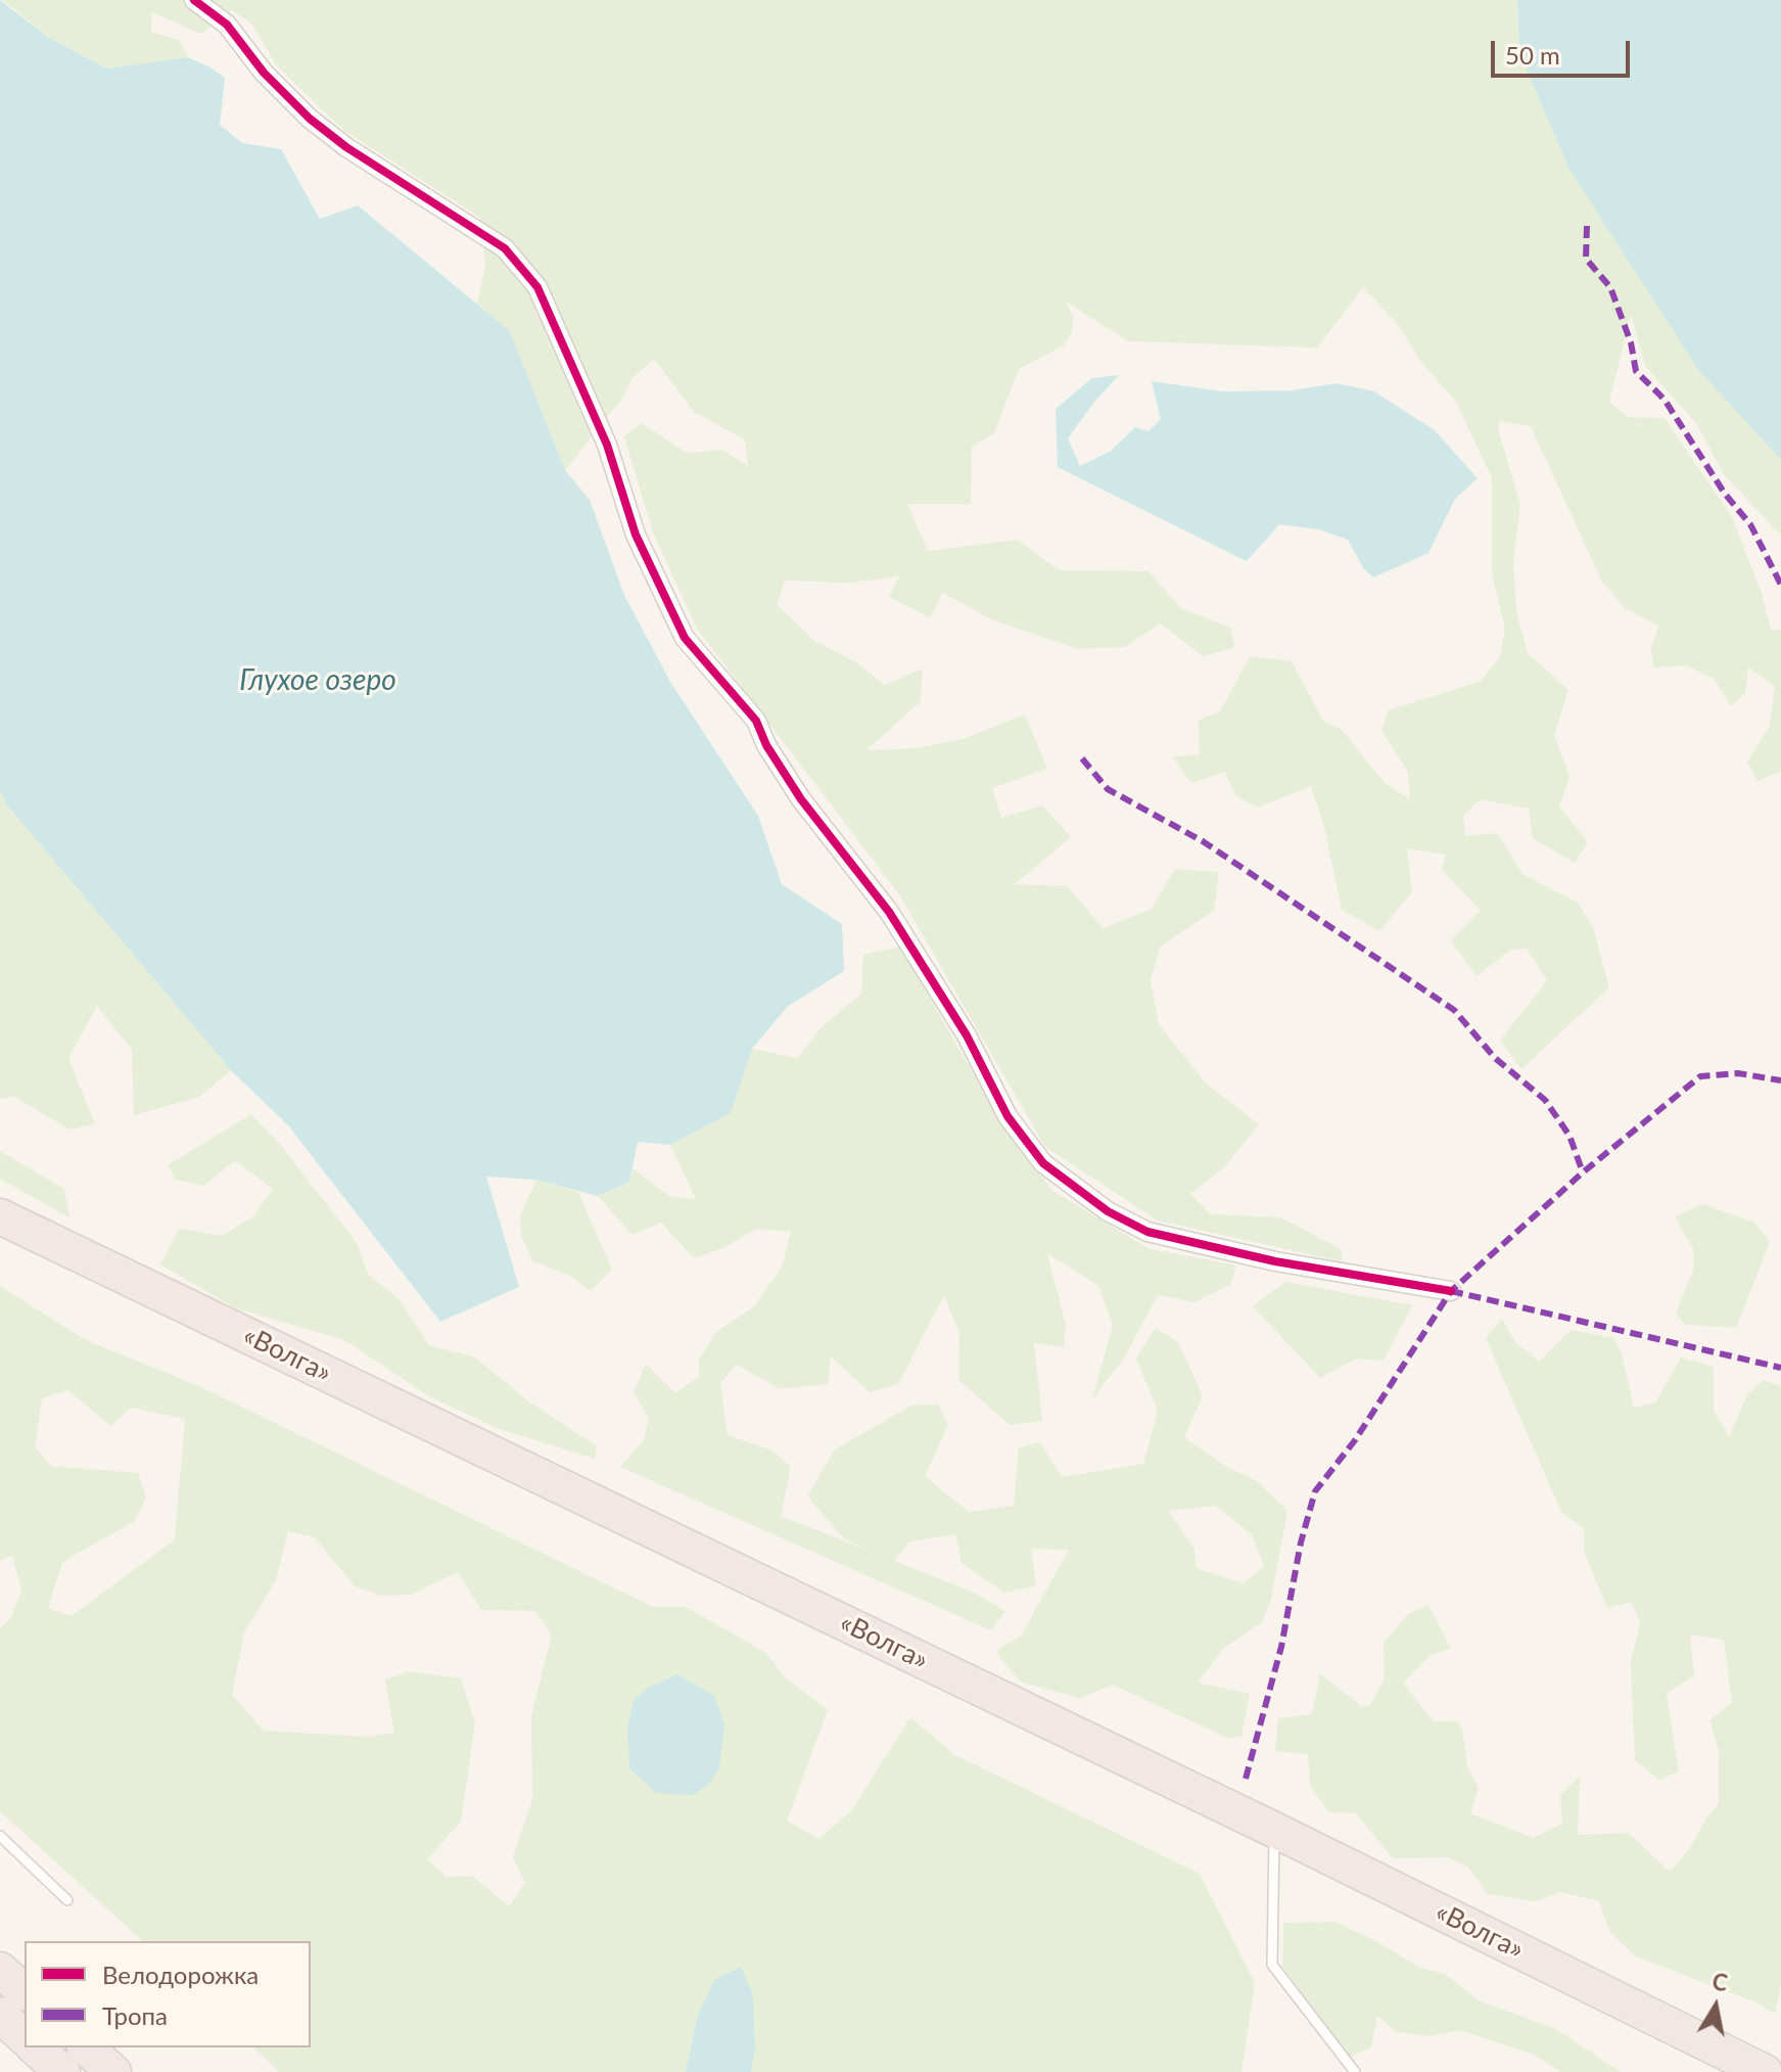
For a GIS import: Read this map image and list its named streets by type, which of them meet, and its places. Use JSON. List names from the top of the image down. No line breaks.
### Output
{"streets":{"highway":["«Волга»"]},"water":["Глухое озеро"],"legend":["Велодорожка","Тропа"],"scale_bar":"50 m","north":"top"}
